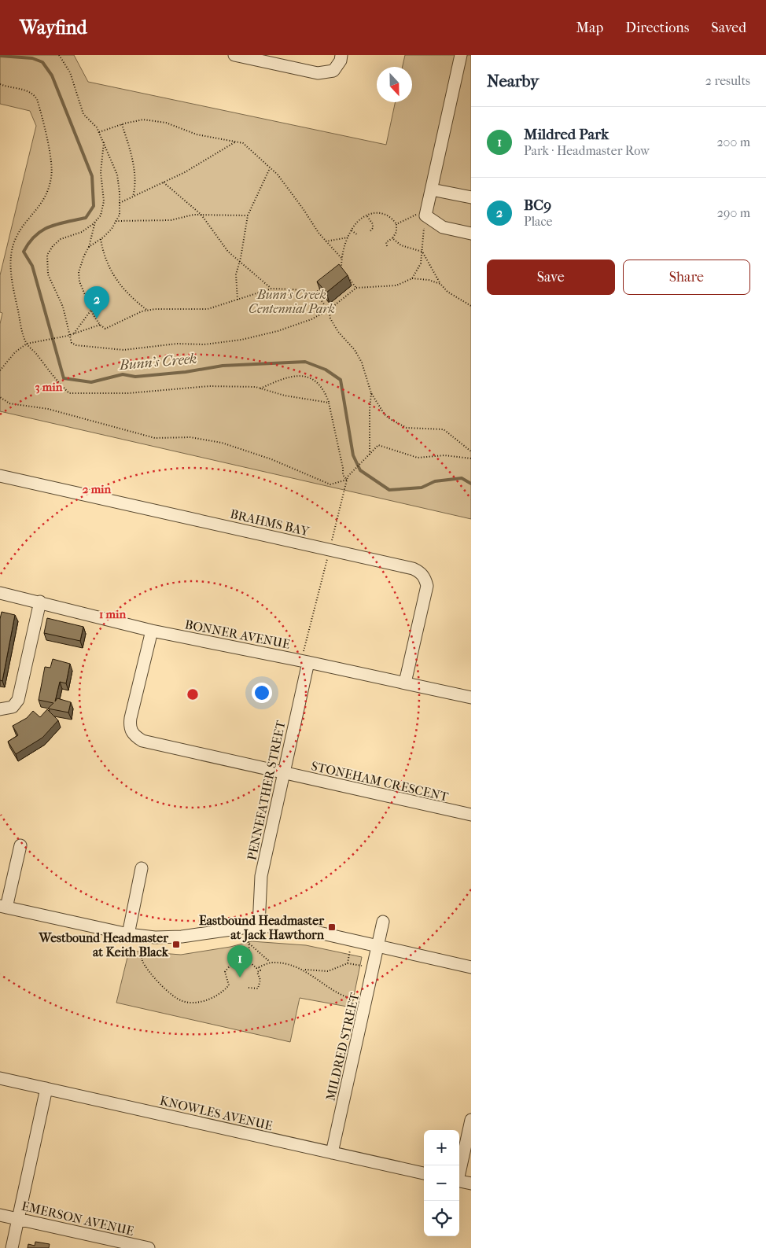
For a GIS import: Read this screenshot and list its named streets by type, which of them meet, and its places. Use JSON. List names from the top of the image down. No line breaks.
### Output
{"streets":{"street":["BRAHMS BAY","BONNER AVENUE","STONEHAM CRESCENT","PENNEFATHER STREET","MILDRED STREET","KNOWLES AVENUE","EMERSON AVENUE"]},"crossings":[["BRAHMS BAY","BONNER AVENUE"],["BONNER AVENUE","STONEHAM CRESCENT"],["BONNER AVENUE","PENNEFATHER STREET"],["STONEHAM CRESCENT","PENNEFATHER STREET"],["MILDRED STREET","KNOWLES AVENUE"]],"water":["Bunn's Creek"],"parks":["Bunn's Creek Centennial Park"],"places":{"transit":["Eastbound Headmaster at Jack Hawthorn","Westbound Headmaster at Keith Black"]},"north":"bottom","page":{"header":"Wayfind","nav":["Map","Directions","Saved"],"heading":["Nearby","2 results"],"list":[{"mark":"1","name":"Mildred Park","note":"Park · Headmaster Row","value":"200 m"},{"mark":"2","name":"BC9","note":"Place","value":"290 m"}],"buttons":["Save","Share"],"pins":["2","1"],"map_buttons":["+","−"]},"rings":["3 min","2 min","1 min"]}
